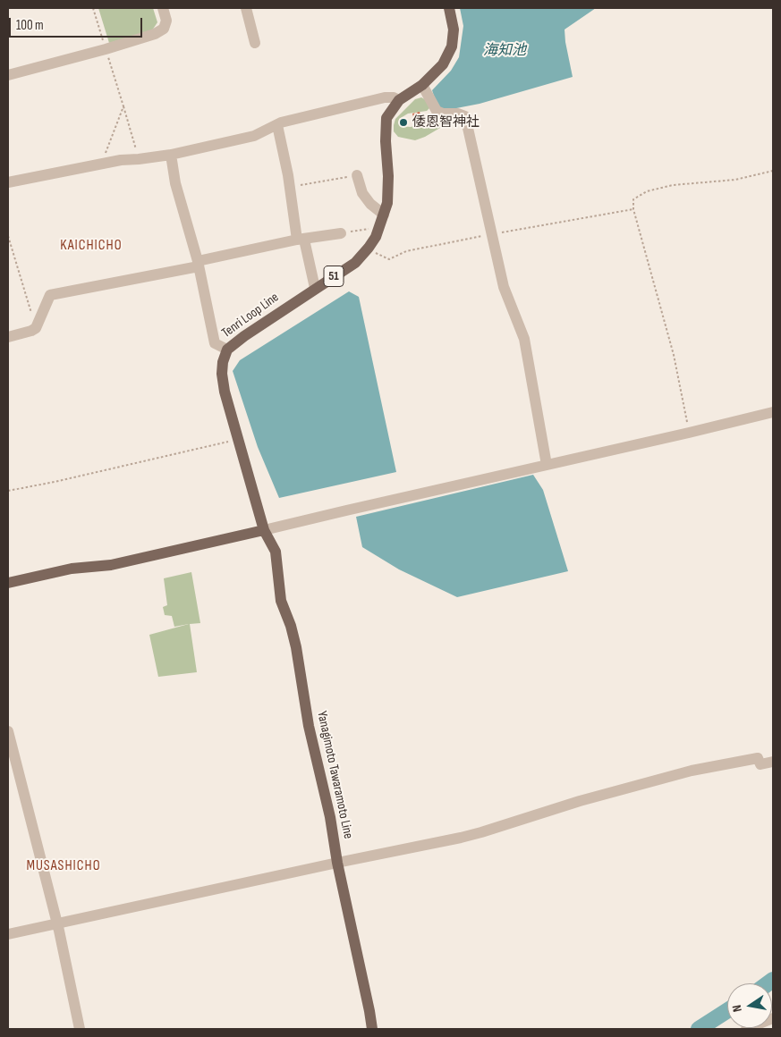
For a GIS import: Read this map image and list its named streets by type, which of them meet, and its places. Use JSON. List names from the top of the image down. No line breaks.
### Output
{"streets":{"main road":["51","Tenri Loop Line","Yanagimoto Tawaramoto Line"]},"crossings":[["Tenri Loop Line","Yanagimoto Tawaramoto Line"]],"districts":["KAICHICHO","MUSASHICHO"],"water":["海知池"],"places":["倭恩智神社"],"scale_bar":"100 m","north":"left"}
